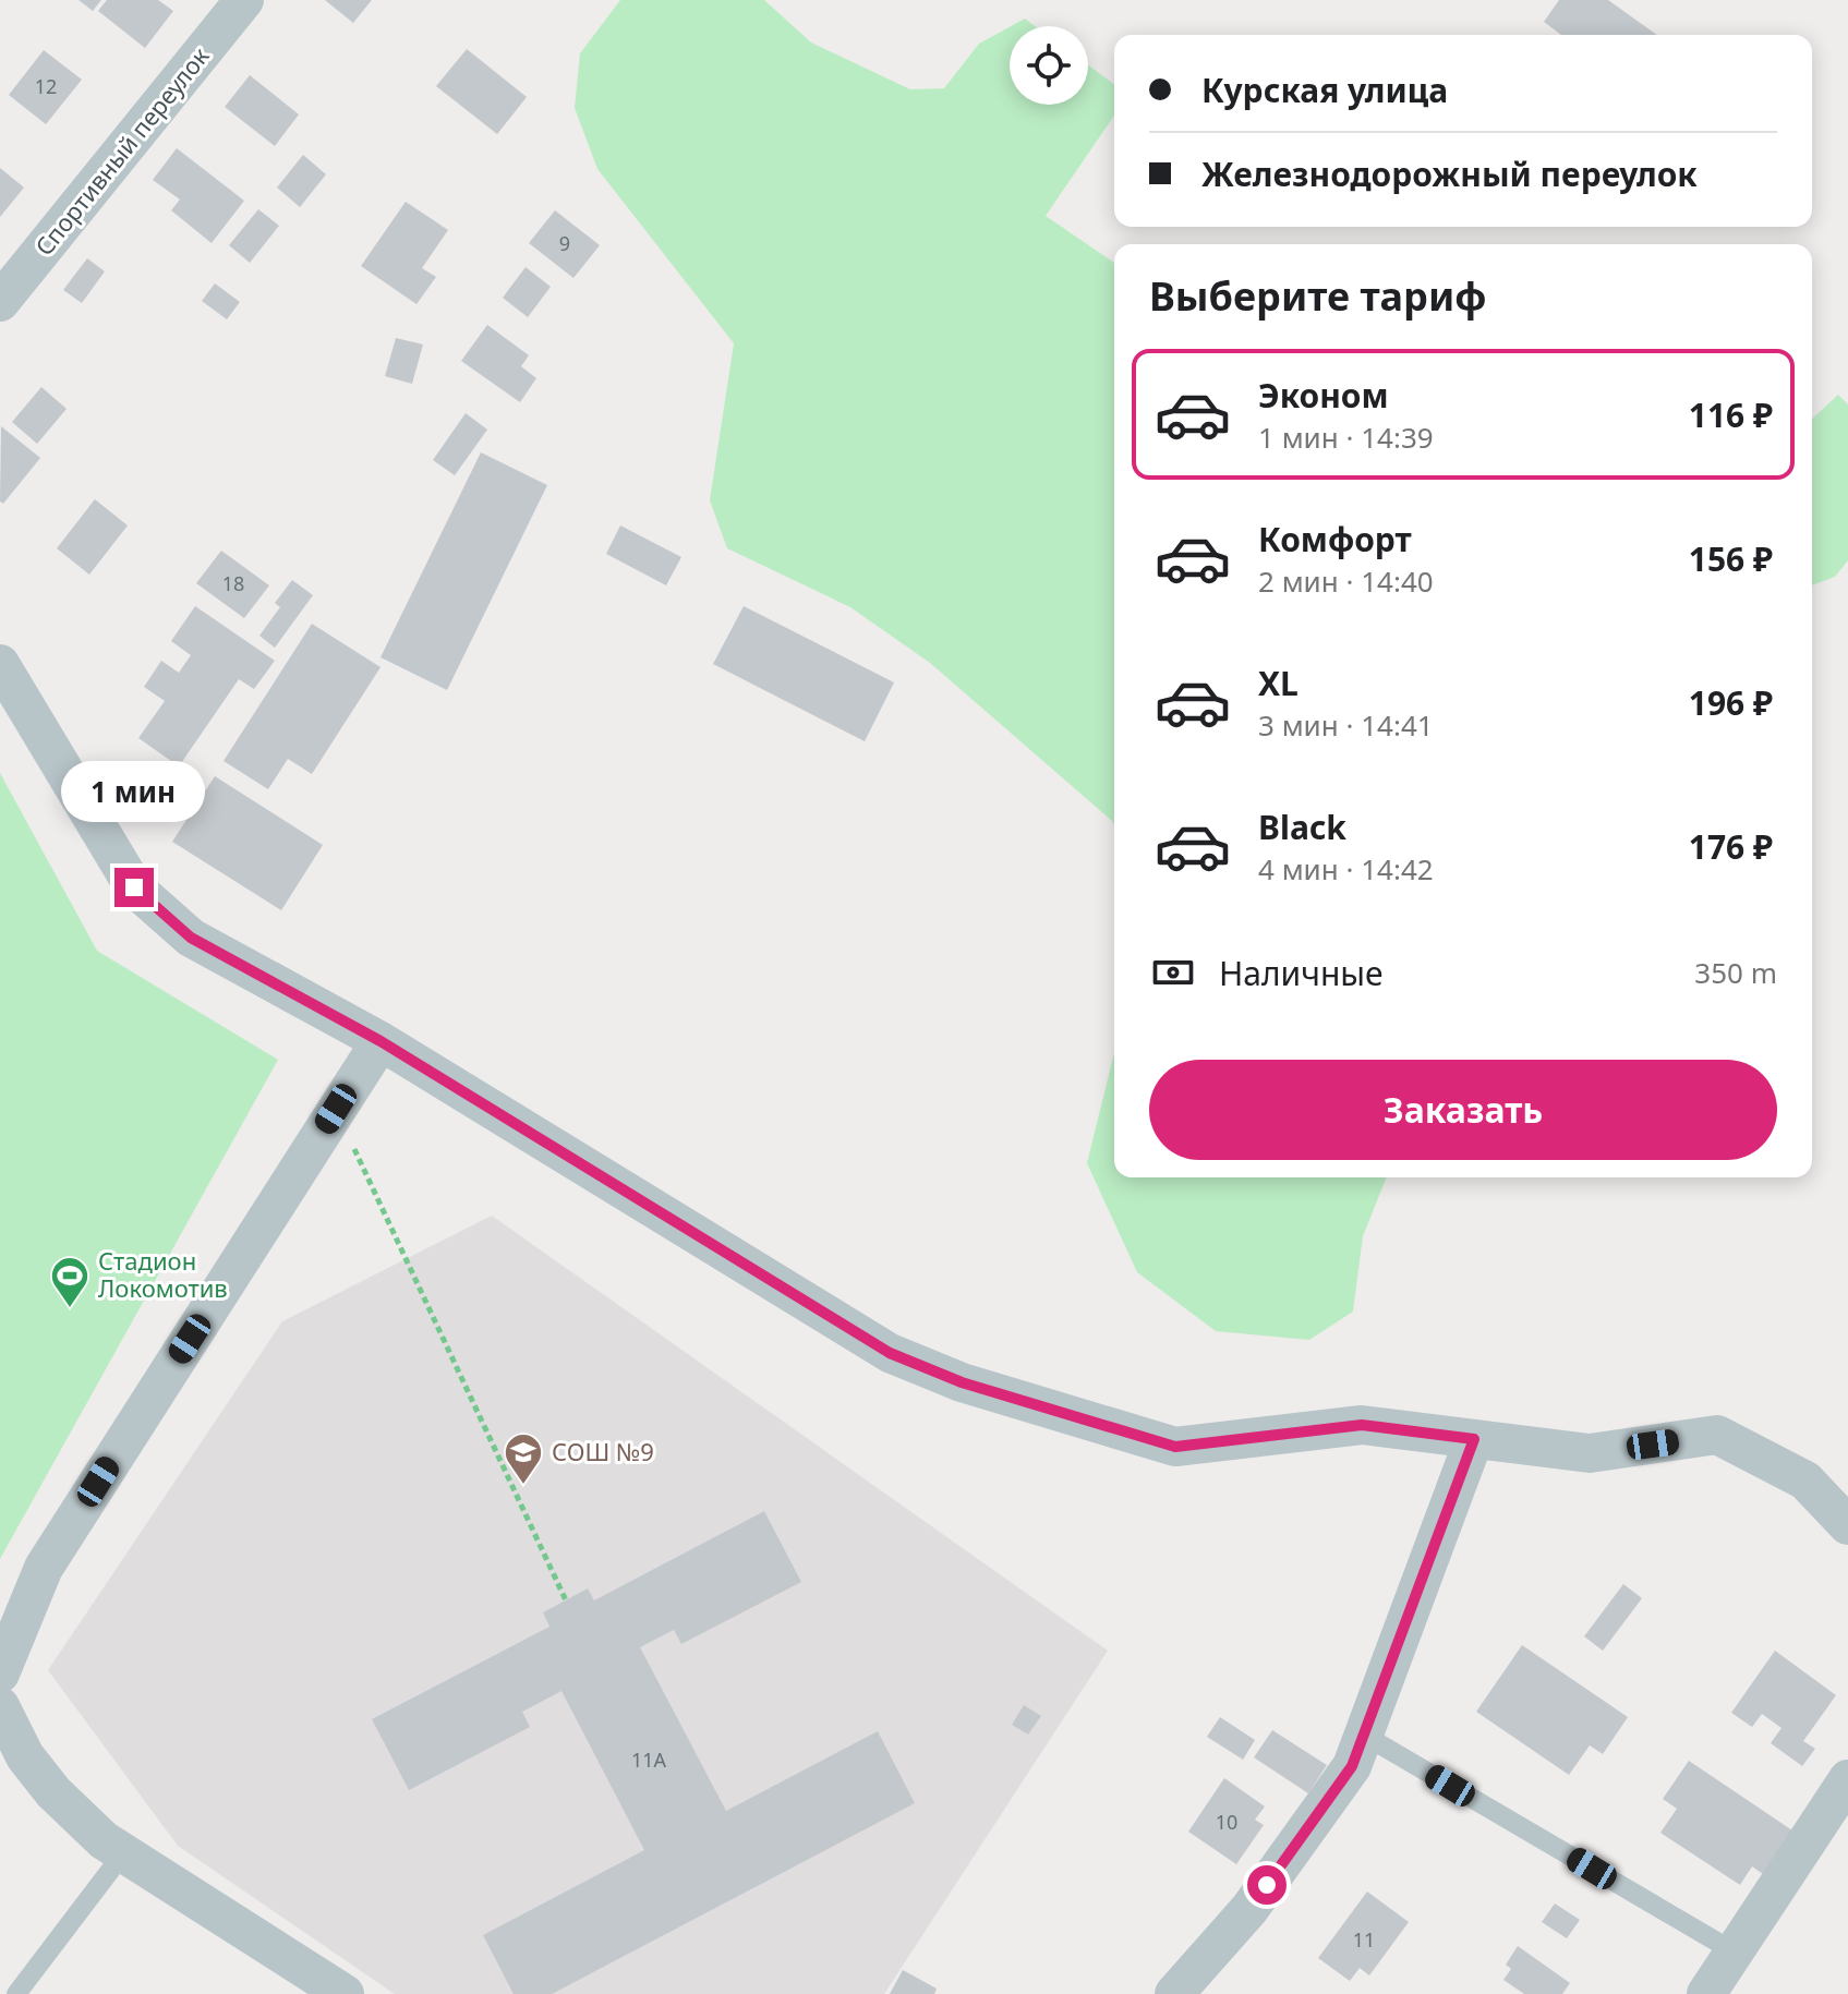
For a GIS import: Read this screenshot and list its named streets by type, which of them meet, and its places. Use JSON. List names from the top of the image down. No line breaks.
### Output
{"streets":{"street":["Спортивный переулок"]},"places":{"sports":["Стадион Локомотив"],"school or university":["СОШ №9"]},"house_numbers":["12","9","18","11А","10","11"],"page":{"banner":["Курская улица","Железнодорожный переулок"],"heading":"Выберите тариф","list":[{"name":"Эконом","note":"1 мин · 14:39","value":"116 ₽"},{"name":"Комфорт","note":"2 мин · 14:40","value":"156 ₽"},{"name":"XL","note":"3 мин · 14:41","value":"196 ₽"},{"name":"Black","note":"4 мин · 14:42","value":"176 ₽"}],"bubble":"1 мин","pay":["Наличные","350 m"],"buttons":"Заказать"}}
